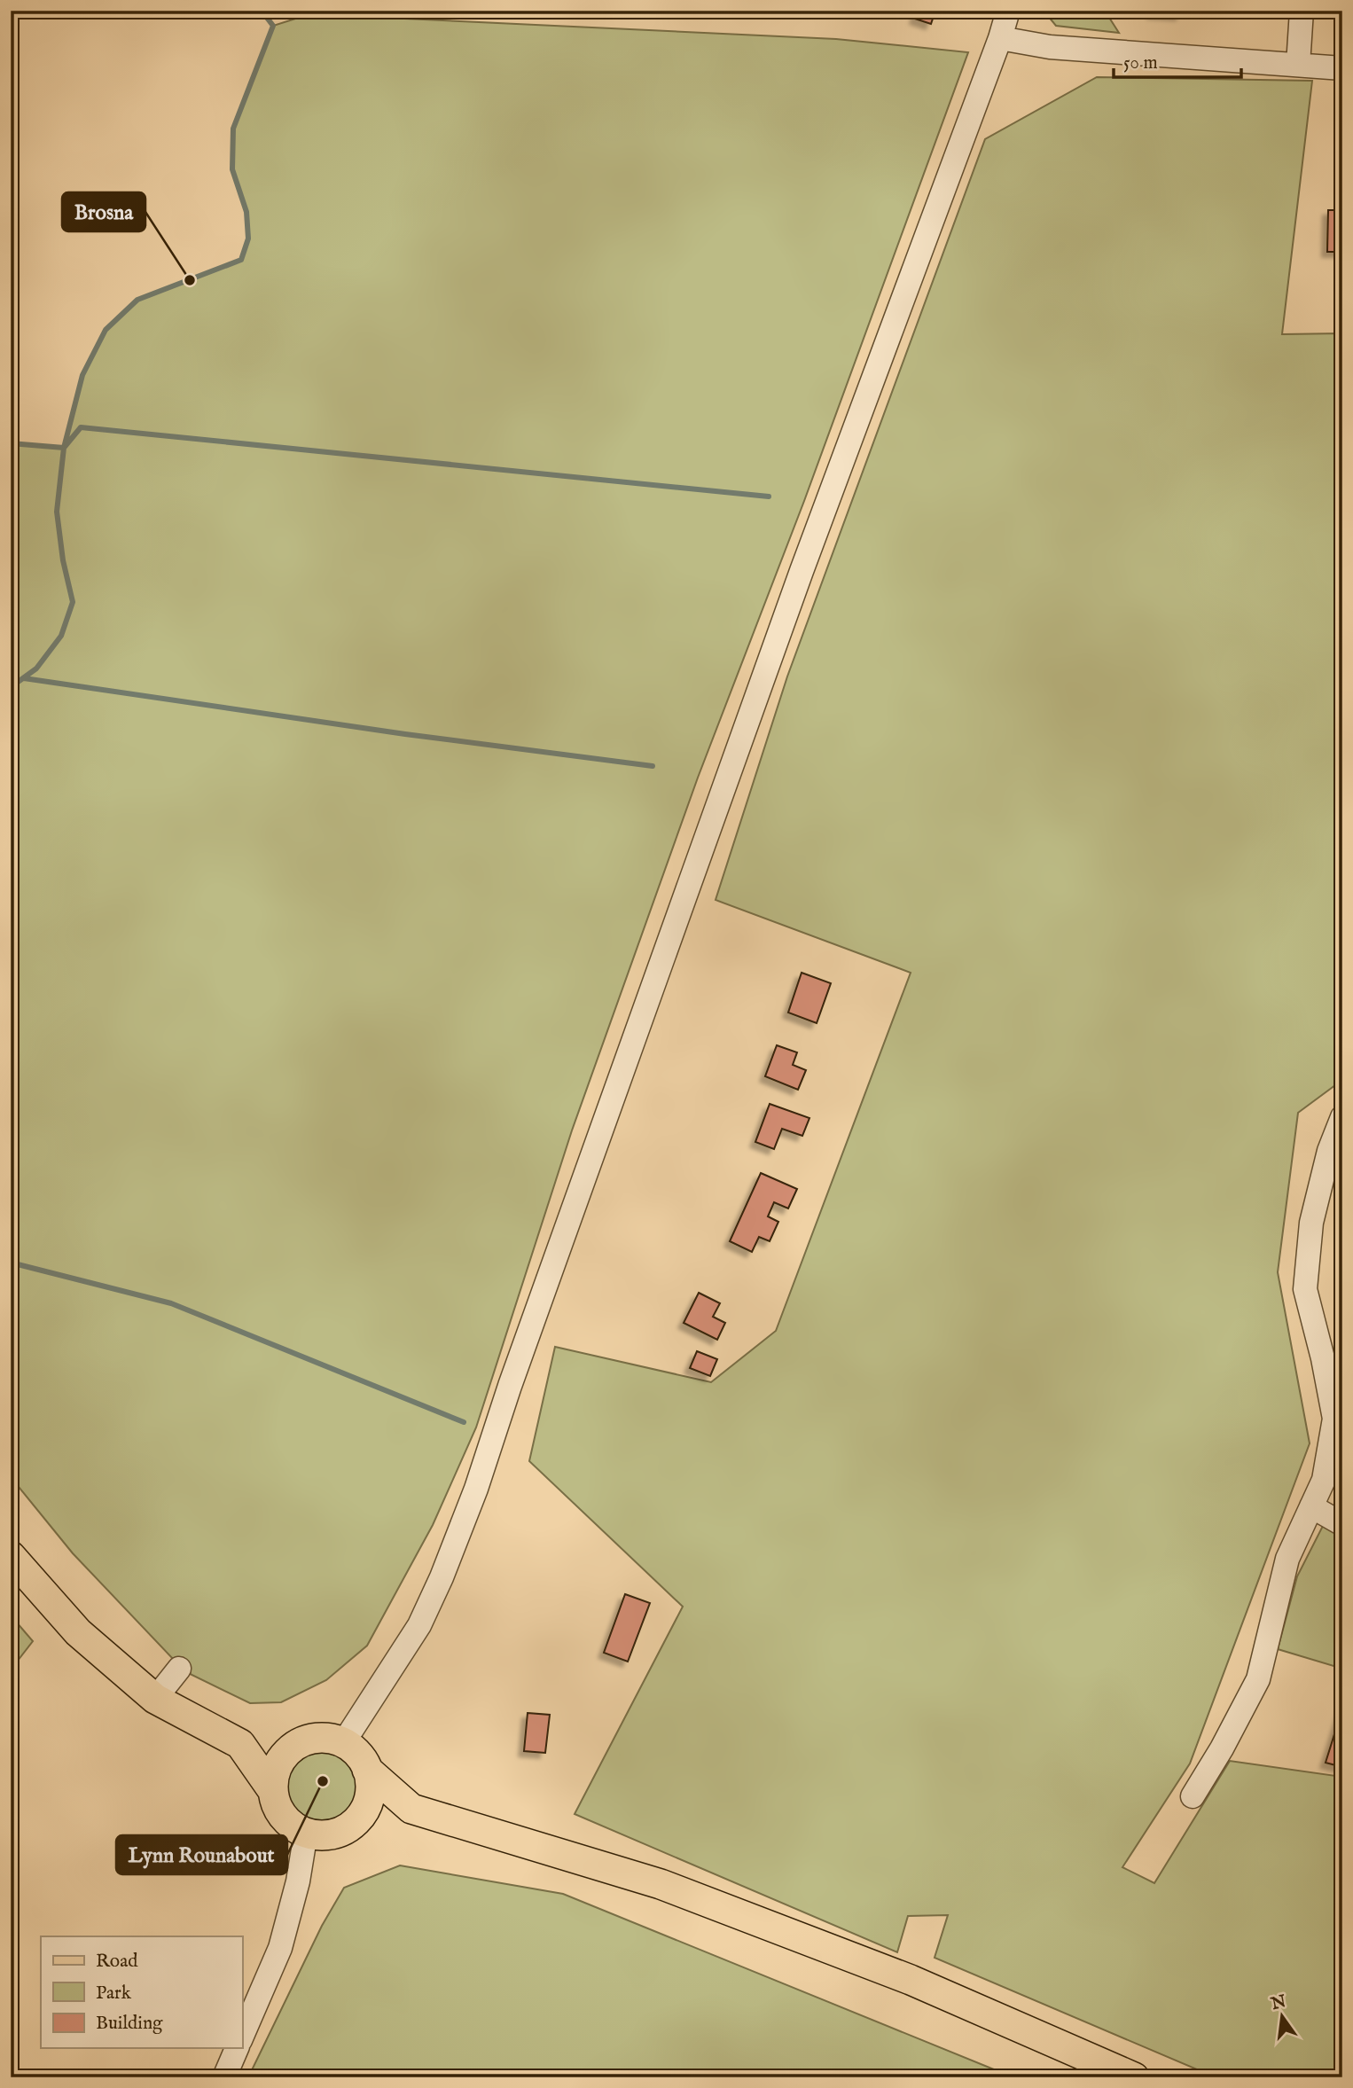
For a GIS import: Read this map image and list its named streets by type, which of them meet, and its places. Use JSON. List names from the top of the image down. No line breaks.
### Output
{"places":["Brosna","Lynn Rounabout"],"legend":["Road","Park","Building"],"scale_bar":"50 m","north":"top"}
